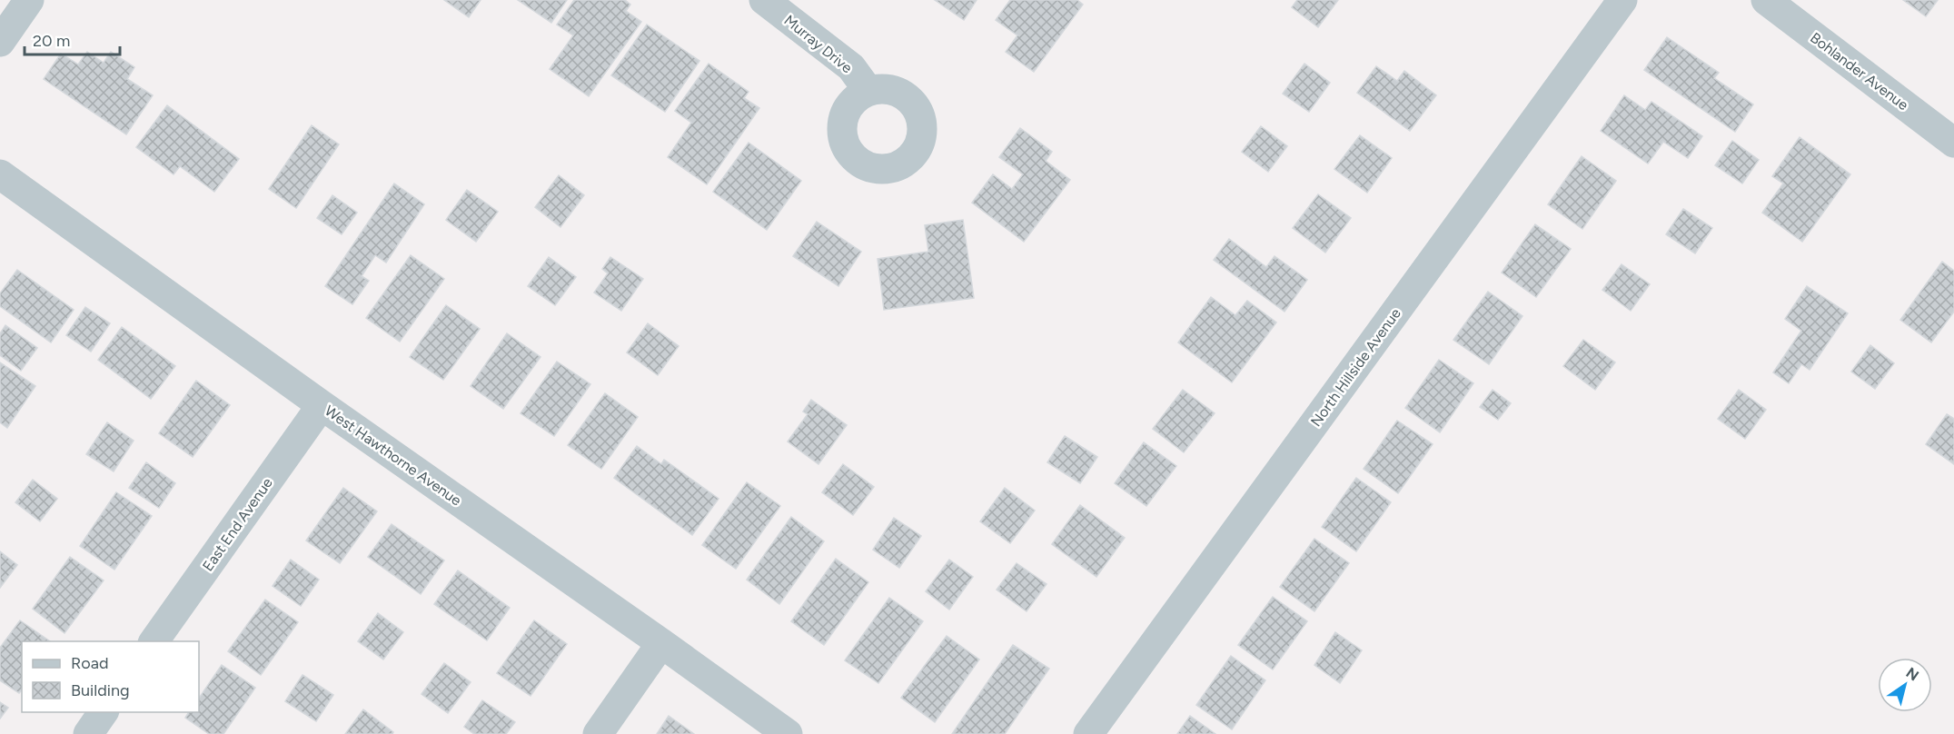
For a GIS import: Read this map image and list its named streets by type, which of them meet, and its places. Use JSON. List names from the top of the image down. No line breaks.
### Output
{"streets":{"street":["Murray Drive","Bohlander Avenue","North Hillside Avenue","West Hawthorne Avenue","East End Avenue"]},"crossings":[["West Hawthorne Avenue","East End Avenue"]],"legend":["Road","Building"],"scale_bar":"20 m","north":"top right"}
